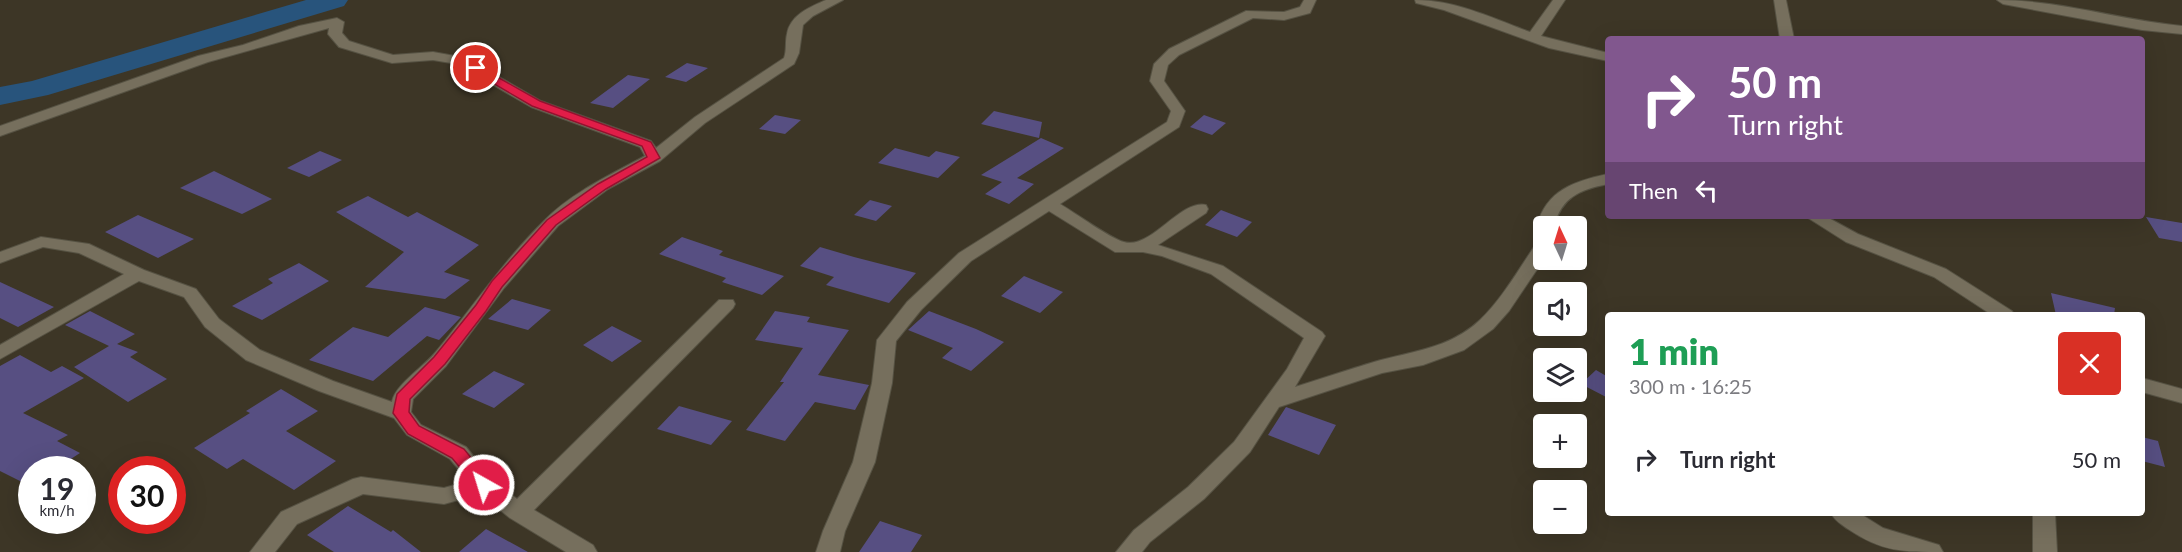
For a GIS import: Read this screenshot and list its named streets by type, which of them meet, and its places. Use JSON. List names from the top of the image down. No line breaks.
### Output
{"north":"top","page":{"turn":["50 m","Turn right"],"then":"Then","map_buttons":["+","−"],"heading":["1 min","300 m · 16:25"],"list":[{"name":"Turn right","value":"50 m"}],"speed":"19 km/h","limit":"30"}}
